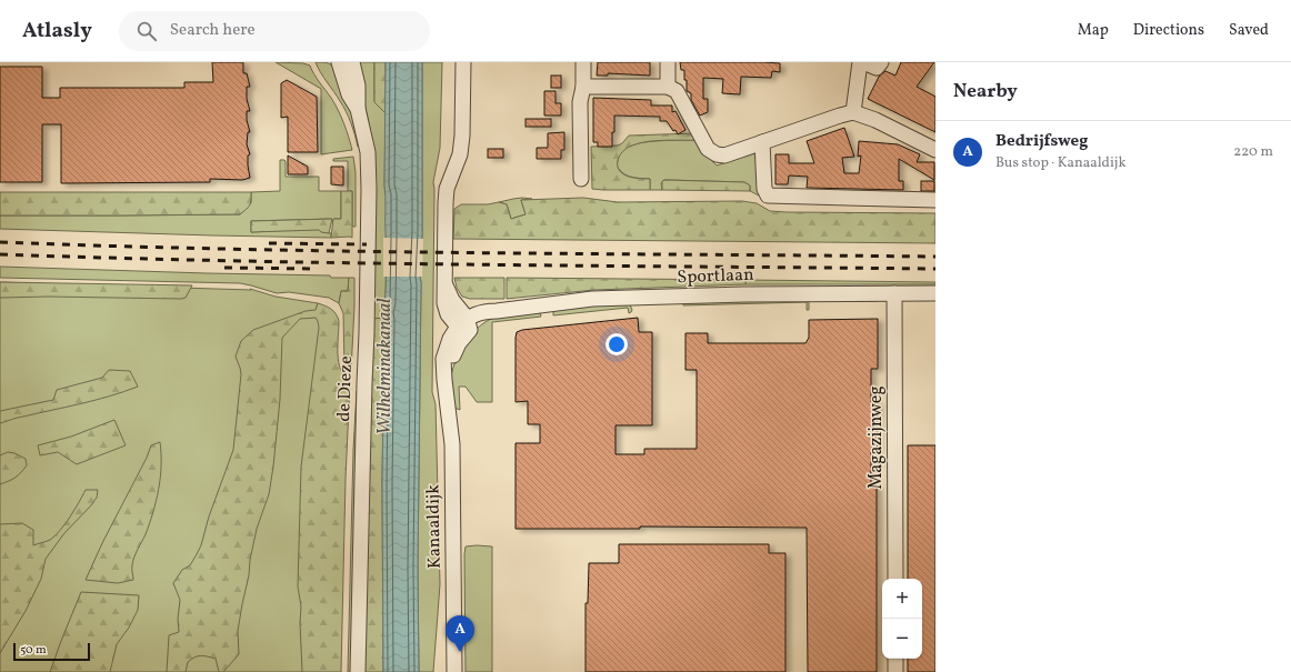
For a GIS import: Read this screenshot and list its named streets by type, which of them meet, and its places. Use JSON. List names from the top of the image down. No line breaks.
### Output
{"streets":{"street":["Sportlaan","de Dieze","Magazijnweg","Kanaaldijk"]},"crossings":[["Sportlaan","Magazijnweg"],["Sportlaan","Kanaaldijk"]],"water":["Wilhelminakanaal"],"scale_bar":"50 m","page":{"header":"Atlasly","search":"Search here","nav":["Map","Directions","Saved"],"heading":"Nearby","list":[{"mark":"A","name":"Bedrijfsweg","note":"Bus stop · Kanaaldijk","value":"220 m"}],"map_buttons":["+","−"],"pins":"A","scale":"50 m"}}
